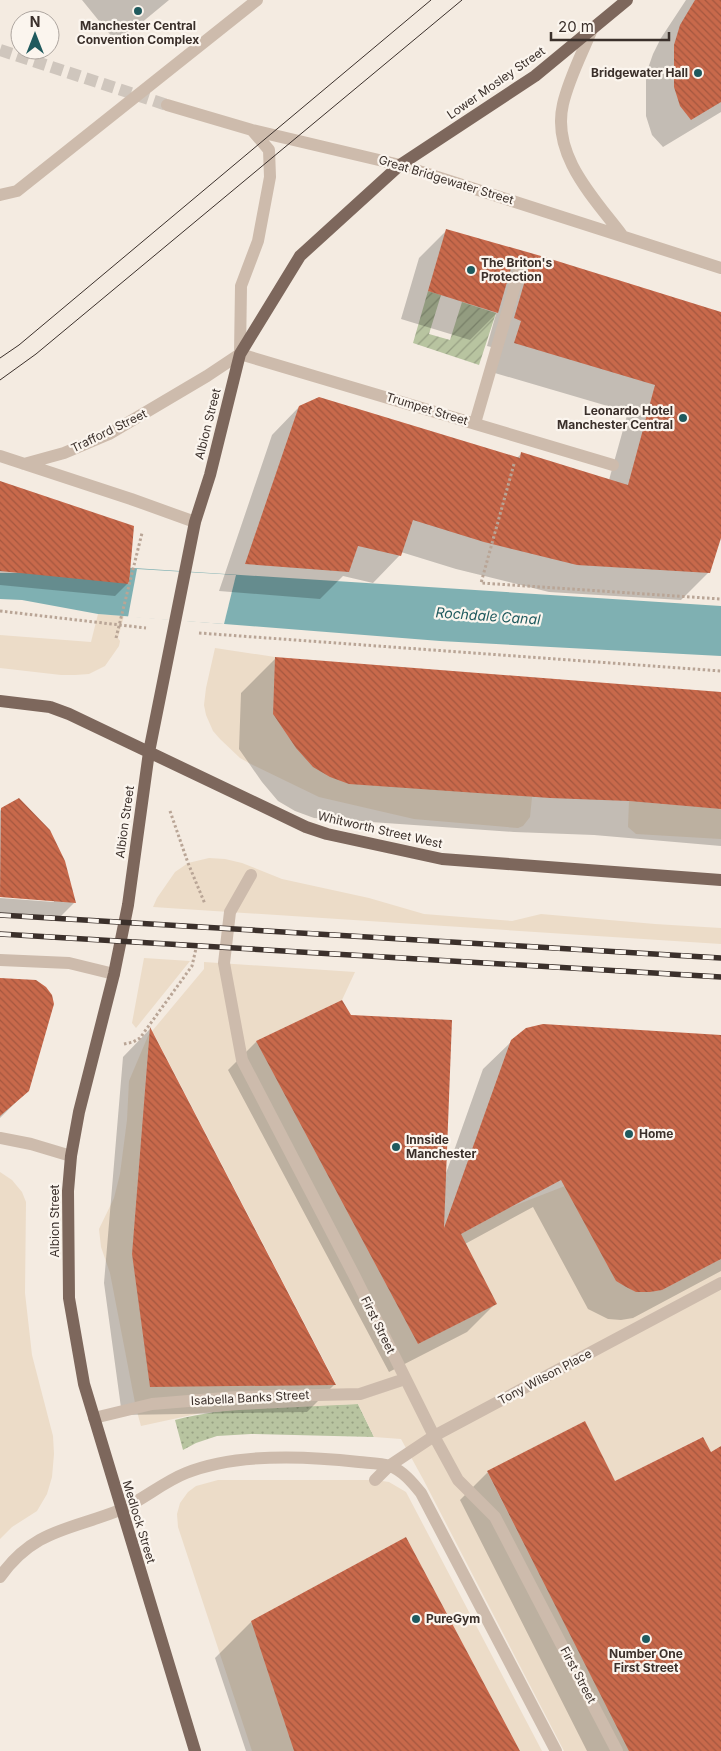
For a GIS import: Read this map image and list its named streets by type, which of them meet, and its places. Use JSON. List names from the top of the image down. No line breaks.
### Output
{"streets":{"main road":["Lower Mosley Street","Albion Street","Whitworth Street West","Medlock Street"],"street":["Great Bridgewater Street","Trumpet Street","Trafford Street","First Street","Tony Wilson Place","Isabella Banks Street"]},"crossings":[["Lower Mosley Street","Great Bridgewater Street"],["Lower Mosley Street","Albion Street"],["Great Bridgewater Street","Albion Street"],["Trumpet Street","Albion Street"],["Trumpet Street","Trafford Street"],["Albion Street","Trafford Street"],["Albion Street","Whitworth Street West"],["Albion Street","Medlock Street"],["First Street","Tony Wilson Place"],["First Street","Isabella Banks Street"],["Isabella Banks Street","Medlock Street"]],"water":["Rochdale Canal"],"places":["Manchester Central Convention Complex","Bridgewater Hall","The Briton's Protection","Leonardo Hotel Manchester Central","Home","Innside Manchester","PureGym","Number One First Street"],"scale_bar":"20 m","north":"top"}
